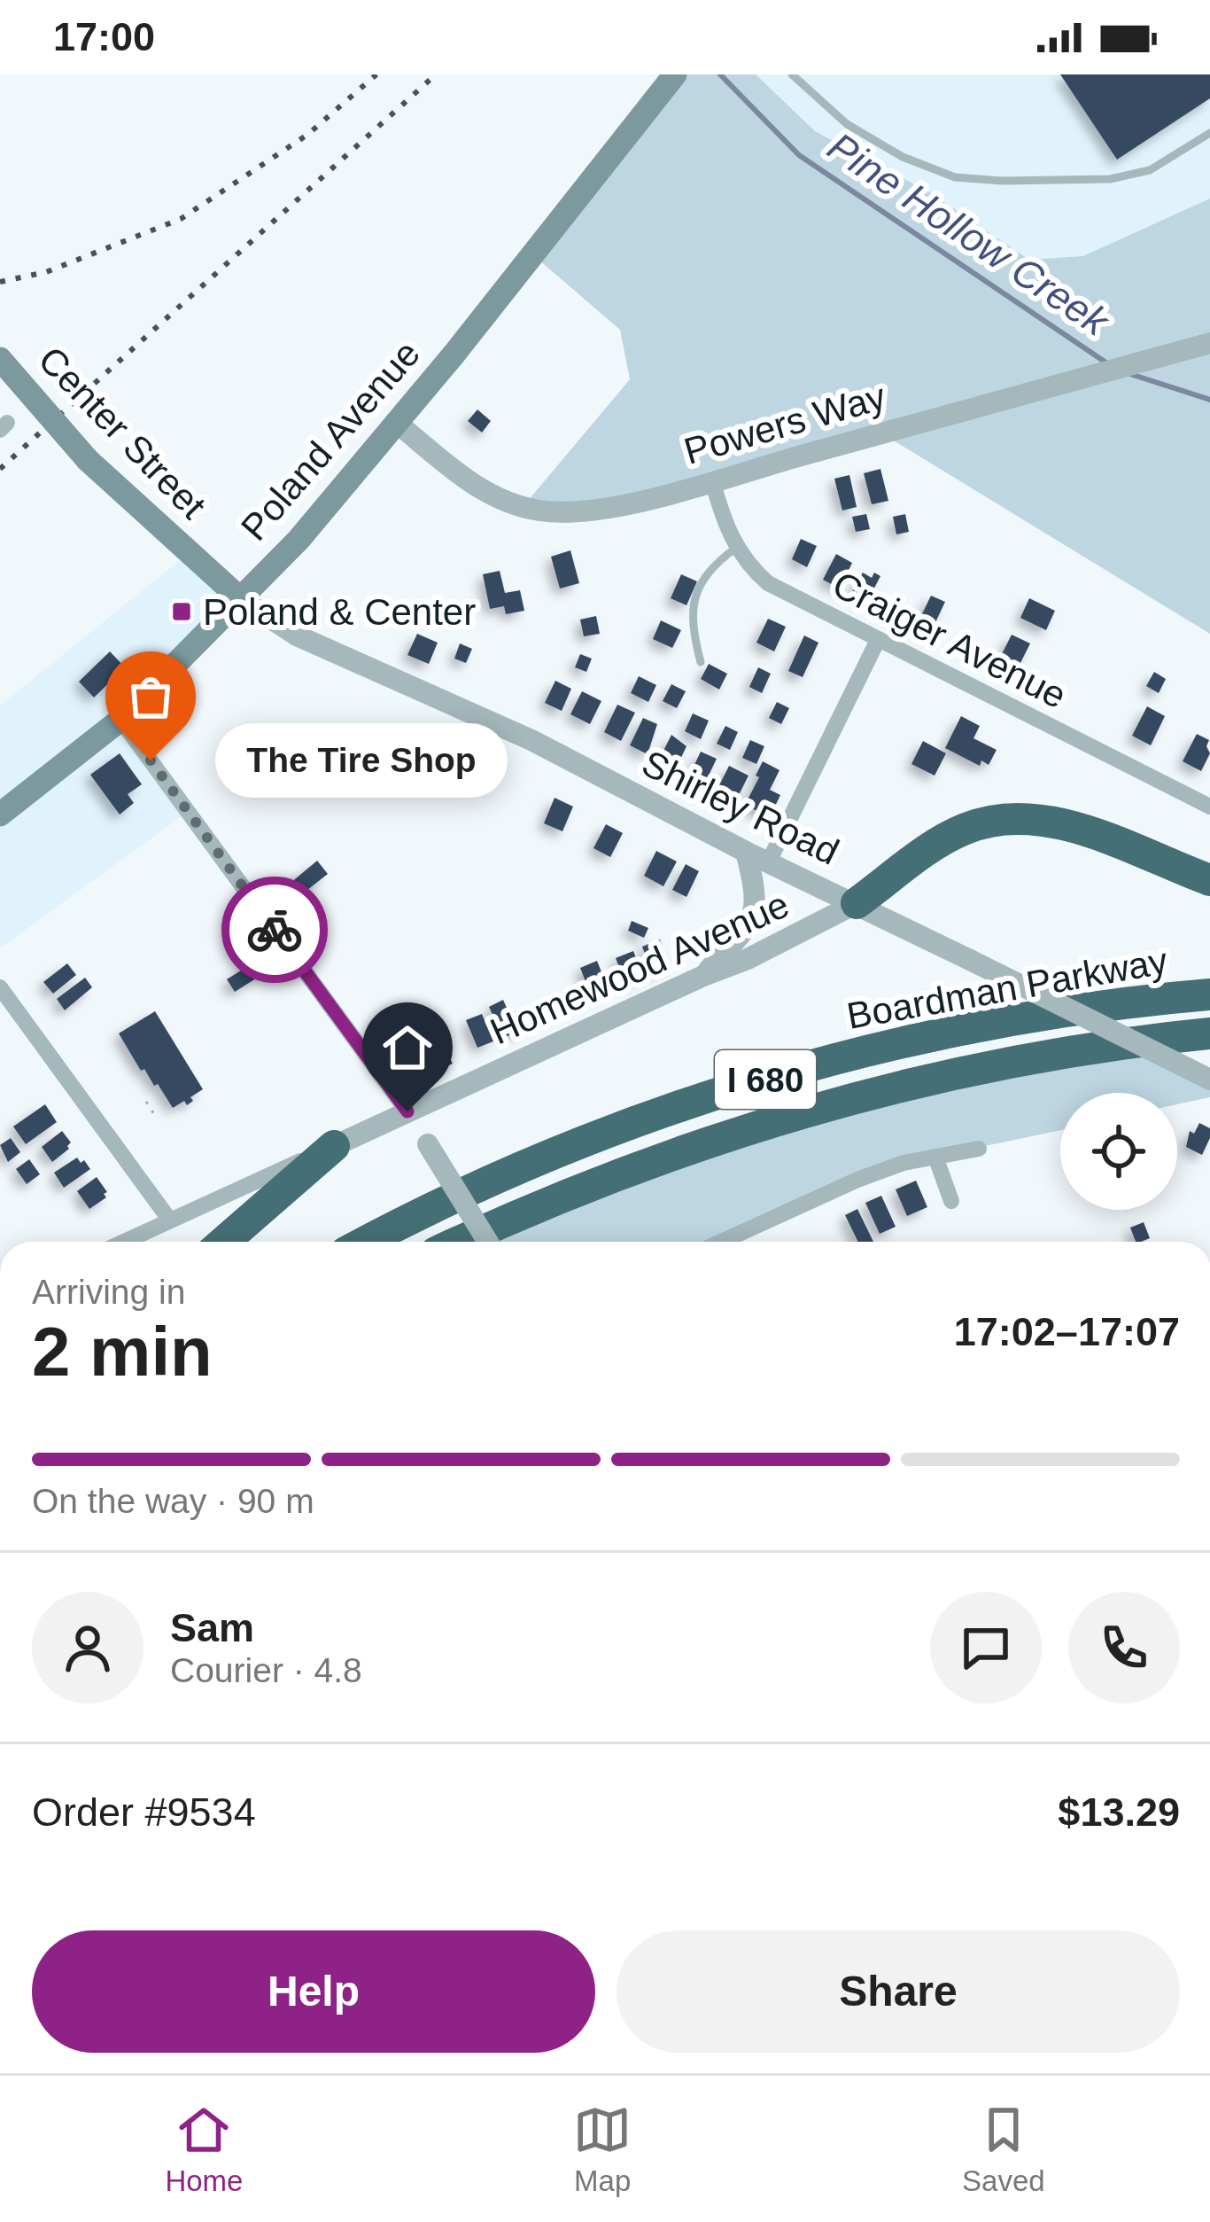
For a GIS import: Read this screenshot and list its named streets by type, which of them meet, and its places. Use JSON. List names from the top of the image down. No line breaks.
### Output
{"streets":{"highway":["Boardman Parkway","I 680"],"main road":["Center Street","Poland Avenue"],"street":["Powers Way","Craiger Avenue","Shirley Road","Homewood Avenue"]},"crossings":[["Powers Way","Poland Avenue"],["Powers Way","Craiger Avenue"],["Center Street","Poland Avenue"],["Center Street","Shirley Road"],["Poland Avenue","Shirley Road"],["Craiger Avenue","Homewood Avenue"],["Shirley Road","Homewood Avenue"]],"water":["Pine Hollow Creek"],"places":{"transit":["Poland & Center"],"other":["The Tire Shop"]},"page":{"status":"17:00","bubble":"The Tire Shop","heading":["2 min","Arriving in","17:02–17:07"],"panel":["Sam","Courier · 4.8","Order #9534","$13.29"],"bar":"On the way · 90 m","buttons":["Help","Share"],"tabs":["Home","Map","Saved"]}}
